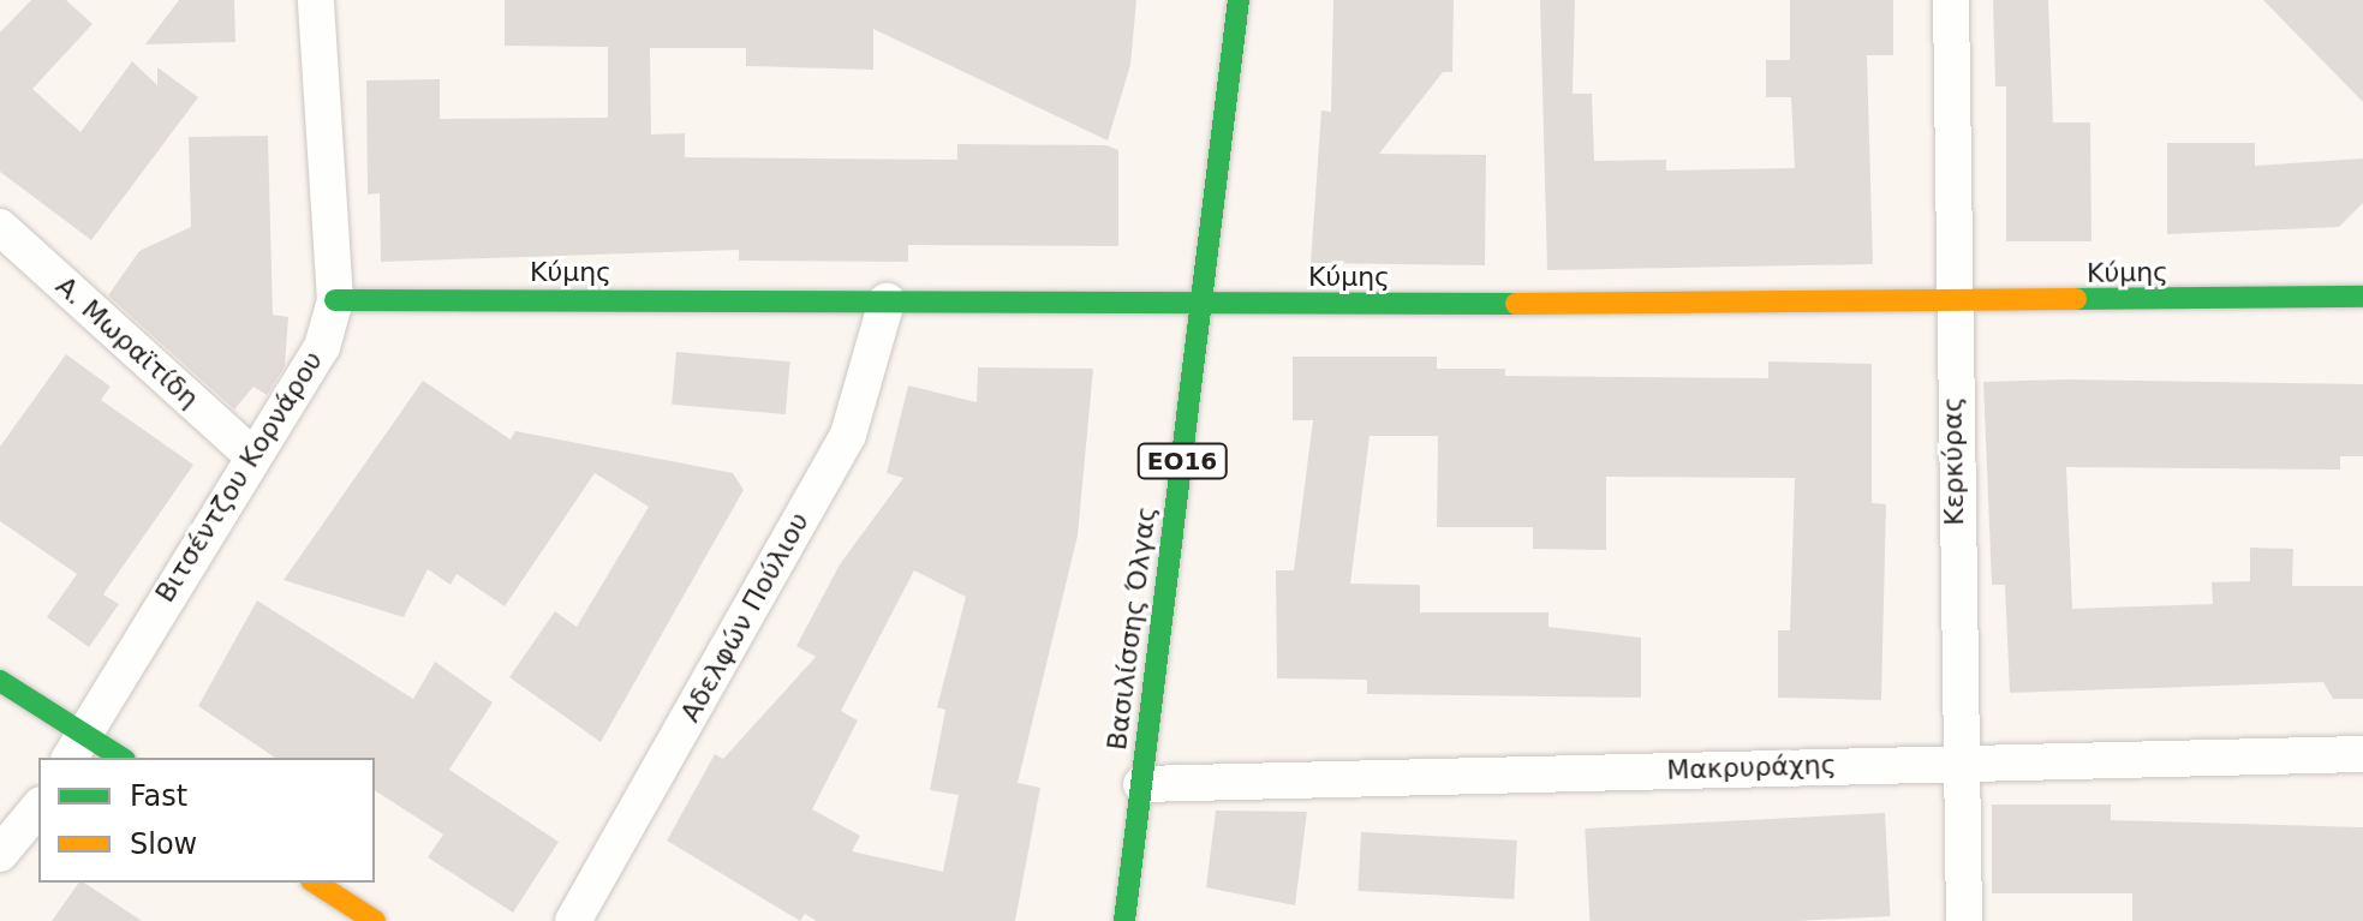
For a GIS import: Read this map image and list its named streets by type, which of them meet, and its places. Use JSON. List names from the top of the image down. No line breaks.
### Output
{"streets":{"street":["Κύμης","Α. Μωραϊτίδη","ΕΟ16","Κερκύρας","Βιτσέντζου Κορνάρου","Αδελφών Πούλιου","Βασιλίσσης Όλγας","Μακρυράχης"]},"crossings":[["Κύμης","Κερκύρας"],["Κύμης","Βιτσέντζου Κορνάρου"],["Κύμης","Αδελφών Πούλιου"],["Κύμης","Βασιλίσσης Όλγας"],["Α. Μωραϊτίδη","Βιτσέντζου Κορνάρου"],["Κερκύρας","Μακρυράχης"],["Βασιλίσσης Όλγας","Μακρυράχης"]],"legend":["Fast","Slow"]}
